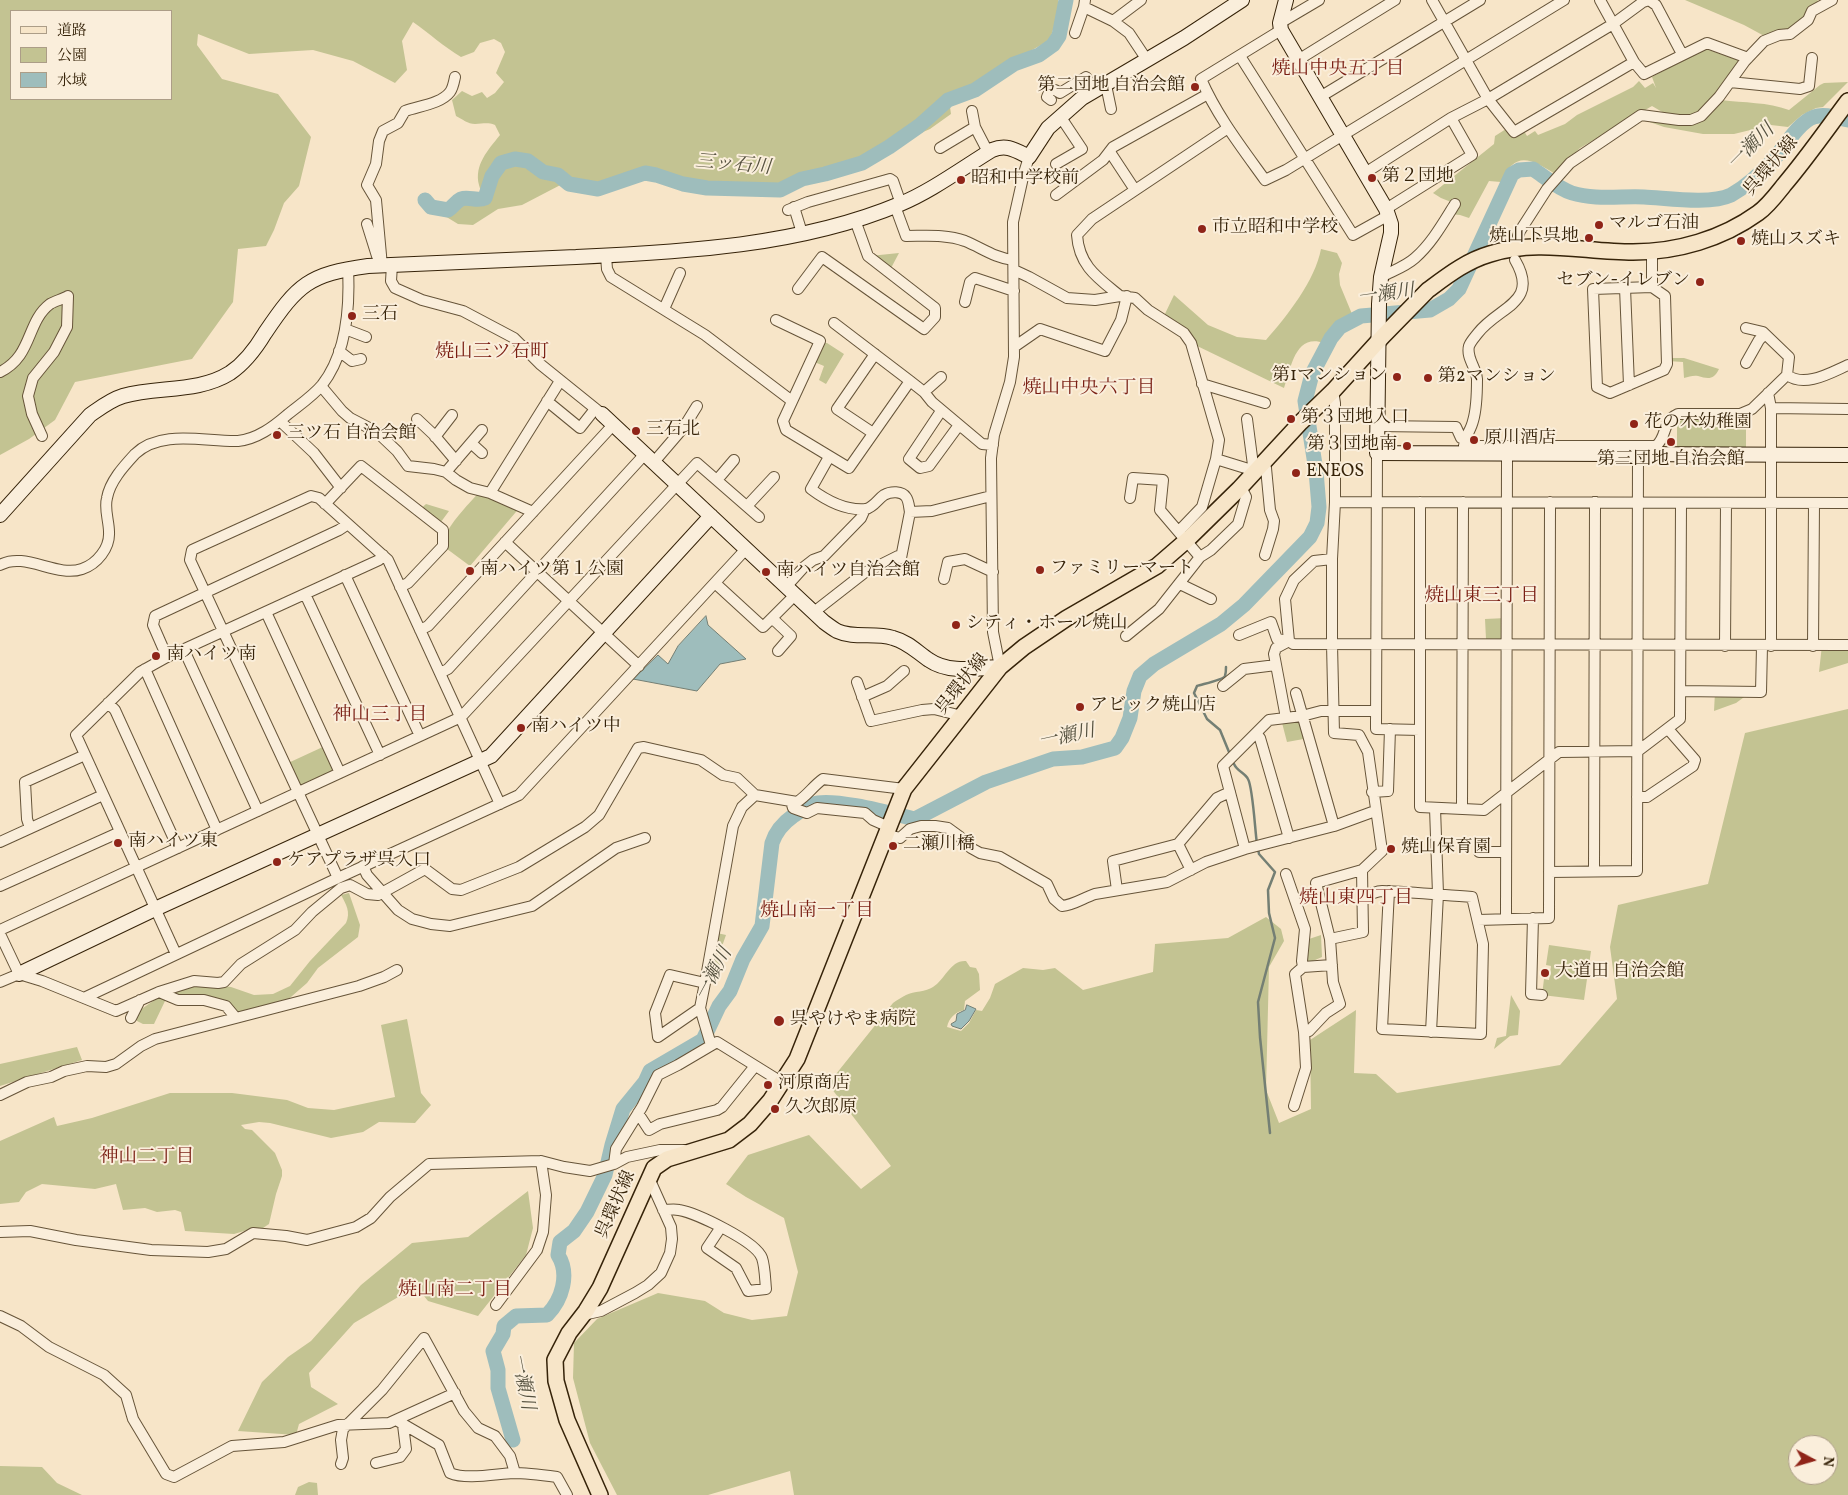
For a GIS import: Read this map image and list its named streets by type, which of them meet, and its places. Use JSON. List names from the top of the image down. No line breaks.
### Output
{"streets":{"main road":["呉環状線"]},"districts":["焼山中央五丁目","焼山三ツ石町","焼山中央六丁目","焼山東三丁目","神山三丁目","焼山東四丁目","焼山南一丁目","神山二丁目","焼山南二丁目"],"water":["一瀬川","三ッ石川"],"places":["第二団地 自治会館","第２団地","昭和中学校前","マルゴ石油","市立昭和中学校","焼山下呉地","焼山スズキ","セブン-イレブン","三石","第1マンション","第2マンション","第３団地入口","花の木幼稚園","三石北","三ツ石 自治会館","原川酒店","第三団地 自治会館","第３団地南","ENEOS","ファミリーマート","南ハイツ第１公園","南ハイツ自治会館","シティ・ホール焼山","南ハイツ南","アビック焼山店","南ハイツ中","南ハイツ東","二瀬川橋","焼山保育園","ケアプラザ呉入口","大道田 自治会館","呉やけやま病院","河原商店","久次郎原"],"legend":["道路","公園","水域"],"north":"right"}
